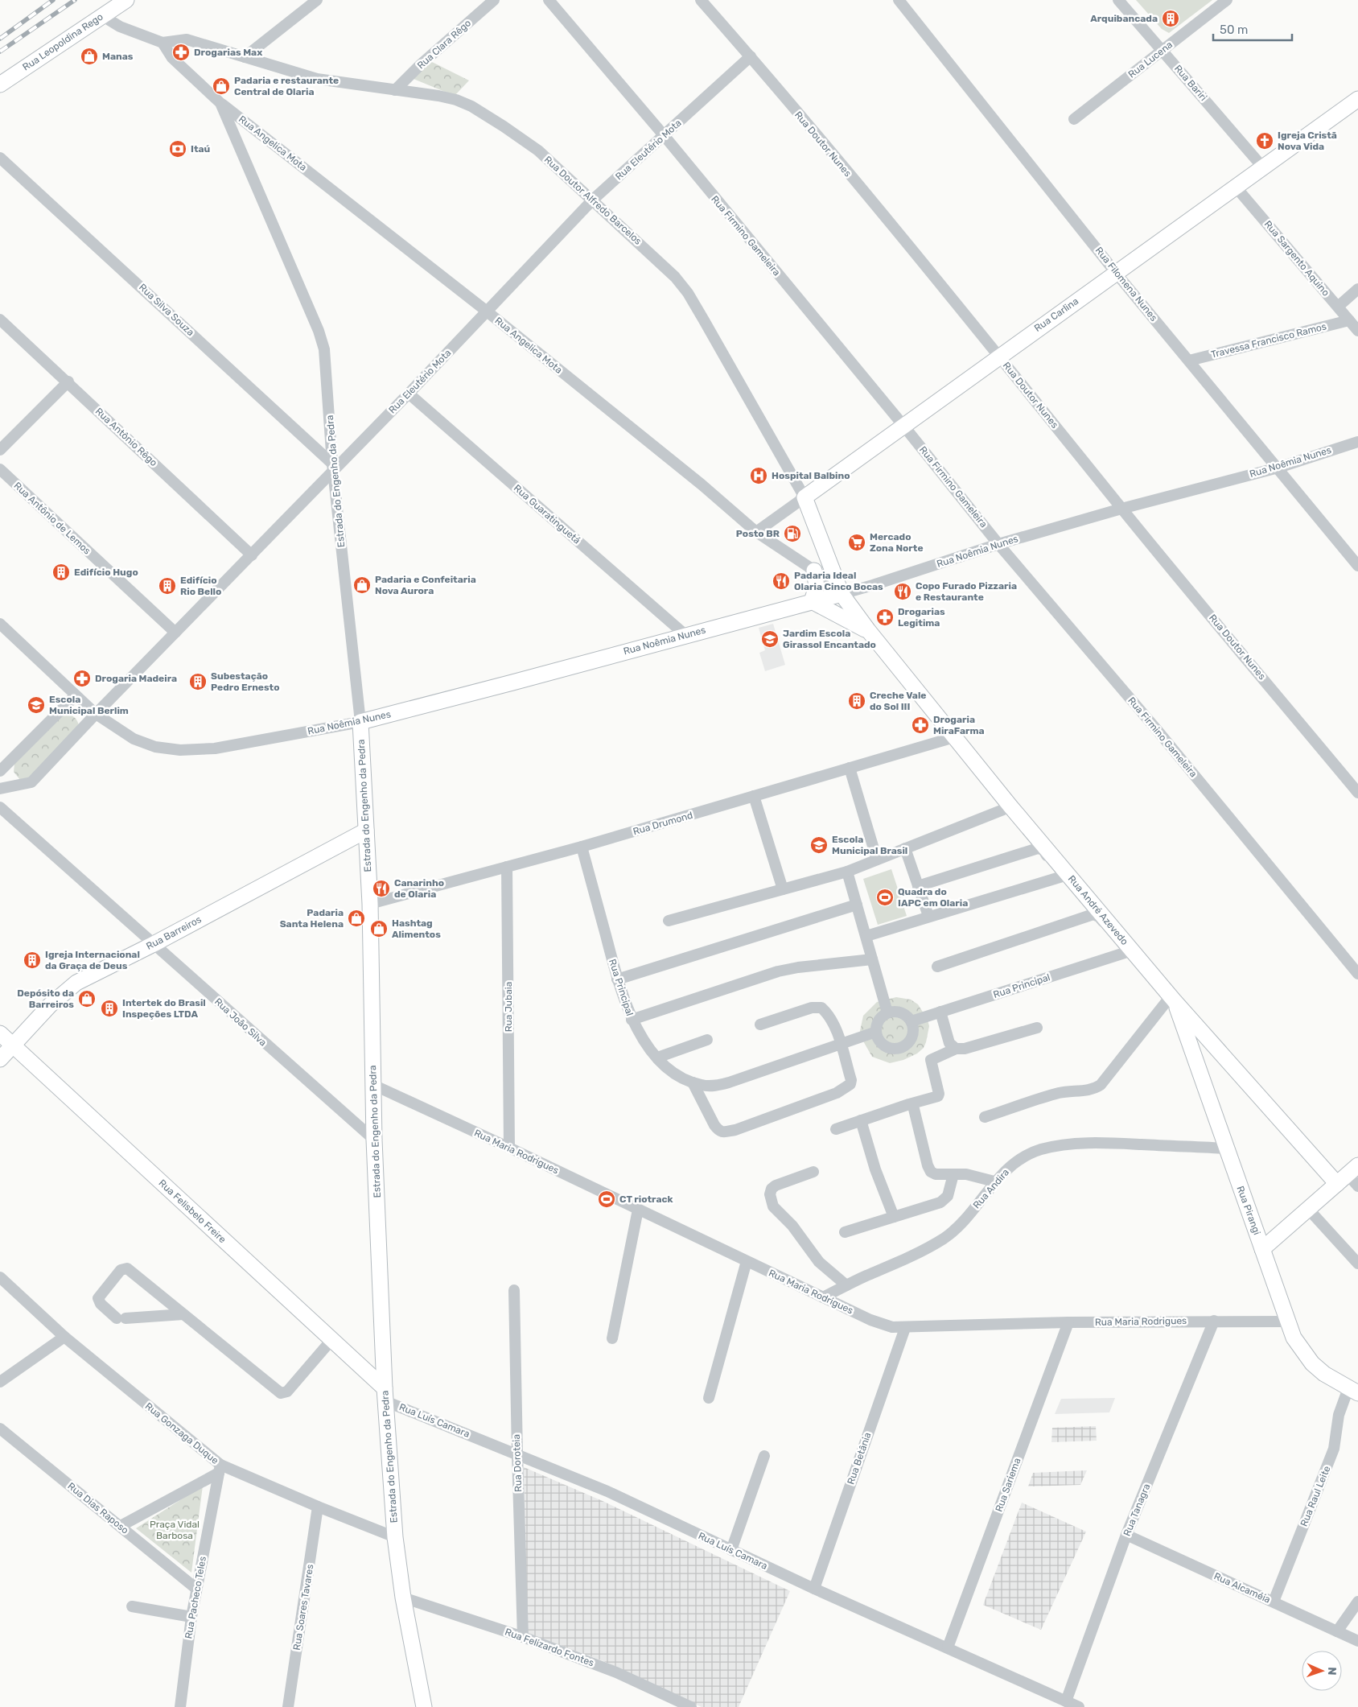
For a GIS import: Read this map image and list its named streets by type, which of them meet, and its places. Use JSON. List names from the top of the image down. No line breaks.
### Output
{"streets":{"street":["Rua Leopoldina Rego","Rua Clara Rêgo","Rua Lucena","Rua Bariri","Rua Angelica Mota","Rua Doutor Nunes","Rua Eleutério Mota","Rua Doutor Alfredo Barcelos","Rua Firmino Gameleira","Rua Sargento Aquino","Rua Filomena Nunes","Rua Silva Souza","Rua Carlina","Travessa Francisco Ramos","Rua Antônio Rêgo","Rua Noêmia Nunes","Estrada do Engenho da Pedra","Rua Guaratinguetá","Rua Antônio de Lemos","Rua Drumond","Rua André Azevedo","Rua Barreiros","Rua Principal","Rua Jubaia","Rua João Silva","Rua Maria Rodrigues","Rua Andira","Rua Pirangi","Rua Felisbelo Freire","Rua Luís Camara","Rua Gonzaga Duque","Rua Betânia","Rua Doroteia","Rua Sariema","Rua Raul Leite","Rua Dias Raposo","Rua Tanagra","Rua Alcaméia","Rua Pacheco Teles","Rua Soares Tavares","Rua Felizardo Fontes"]},"crossings":[["Rua Clara Rêgo","Rua Doutor Alfredo Barcelos"],["Rua Lucena","Rua Bariri"],["Rua Bariri","Rua Carlina"],["Rua Angelica Mota","Rua Eleutério Mota"],["Rua Angelica Mota","Rua Doutor Alfredo Barcelos"],["Rua Angelica Mota","Rua Carlina"],["Rua Angelica Mota","Rua Noêmia Nunes"],["Rua Angelica Mota","Estrada do Engenho da Pedra"],["Rua Angelica Mota","Rua André Azevedo"],["Rua Doutor Nunes","Rua Eleutério Mota"],["Rua Doutor Nunes","Rua Carlina"],["Rua Doutor Nunes","Rua Noêmia Nunes"],["Rua Eleutério Mota","Rua Doutor Alfredo Barcelos"],["Rua Eleutério Mota","Rua Firmino Gameleira"],["Rua Eleutério Mota","Rua Silva Souza"],["Rua Eleutério Mota","Rua Antônio Rêgo"],["Rua Eleutério Mota","Rua Noêmia Nunes"],["Rua Eleutério Mota","Estrada do Engenho da Pedra"],["Rua Eleutério Mota","Rua Guaratinguetá"],["Rua Eleutério Mota","Rua Antônio de Lemos"],["Rua Doutor Alfredo Barcelos","Rua Carlina"],["Rua Doutor Alfredo Barcelos","Rua Noêmia Nunes"],["Rua Doutor Alfredo Barcelos","Estrada do Engenho da Pedra"],["Rua Doutor Alfredo Barcelos","Rua André Azevedo"],["Rua Firmino Gameleira","Rua Carlina"],["Rua Firmino Gameleira","Rua Noêmia Nunes"],["Rua Sargento Aquino","Rua Carlina"],["Rua Sargento Aquino","Travessa Francisco Ramos"],["Rua Filomena Nunes","Rua Carlina"],["Rua Filomena Nunes","Travessa Francisco Ramos"],["Rua Filomena Nunes","Rua Noêmia Nunes"],["Rua Silva Souza","Estrada do Engenho da Pedra"],["Rua Noêmia Nunes","Estrada do Engenho da Pedra"],["Rua Noêmia Nunes","Rua Guaratinguetá"],["Rua Noêmia Nunes","Rua André Azevedo"],["Estrada do Engenho da Pedra","Rua Drumond"],["Estrada do Engenho da Pedra","Rua Barreiros"],["Estrada do Engenho da Pedra","Rua João Silva"],["Estrada do Engenho da Pedra","Rua Maria Rodrigues"],["Estrada do Engenho da Pedra","Rua Felisbelo Freire"],["Estrada do Engenho da Pedra","Rua Luís Camara"],["Estrada do Engenho da Pedra","Rua Gonzaga Duque"],["Estrada do Engenho da Pedra","Rua Felizardo Fontes"],["Rua Drumond","Rua André Azevedo"],["Rua Drumond","Rua Principal"],["Rua Drumond","Rua Jubaia"],["Rua André Azevedo","Rua Principal"],["Rua André Azevedo","Rua Pirangi"],["Rua Barreiros","Rua João Silva"],["Rua Barreiros","Rua Felisbelo Freire"],["Rua Jubaia","Rua Maria Rodrigues"],["Rua Maria Rodrigues","Rua Andira"],["Rua Maria Rodrigues","Rua Pirangi"],["Rua Maria Rodrigues","Rua Betânia"],["Rua Maria Rodrigues","Rua Sariema"],["Rua Maria Rodrigues","Rua Tanagra"],["Rua Andira","Rua Pirangi"],["Rua Pirangi","Rua Raul Leite"],["Rua Felisbelo Freire","Rua Luís Camara"],["Rua Luís Camara","Rua Betânia"],["Rua Luís Camara","Rua Doroteia"],["Rua Luís Camara","Rua Sariema"],["Rua Luís Camara","Rua Tanagra"],["Rua Gonzaga Duque","Rua Pacheco Teles"],["Rua Gonzaga Duque","Rua Soares Tavares"],["Rua Doroteia","Rua Felizardo Fontes"],["Rua Raul Leite","Rua Alcaméia"],["Rua Dias Raposo","Rua Pacheco Teles"],["Rua Tanagra","Rua Alcaméia"]],"parks":["Praça Vidal Barbosa"],"places":{"building":["Arquibancada","Edifício Hugo","Edifício Rio Bello","Subestação Pedro Ernesto","Creche Vale do Sol III","Igreja Internacional da Graça de Deus","Intertek do Brasil Inspeções LTDA"],"pharmacy":["Drogarias Max","Drogarias Legitima","Drogaria Madeira","Drogaria MiraFarma"],"shop":["Manas","Padaria e restaurante Central de Olaria","Padaria e Confeitaria Nova Aurora","Padaria Santa Helena","Hashtag Alimentos","Depósito da Barreiros"],"church":["Igreja Cristã Nova Vida"],"bank":["Itaú"],"hospital":["Hospital Balbino"],"fuel station":["Posto BR"],"supermarket":["Mercado Zona Norte"],"restaurant":["Padaria Ideal Olaria Cinco Bocas","Copo Furado Pizzaria e Restaurante","Canarinho de Olaria"],"school or university":["Jardim Escola Girassol Encantado","Escola Municipal Berlim","Escola Municipal Brasil"],"sports":["Quadra do IAPC em Olaria","CT riotrack"]},"scale_bar":"50 m","north":"right"}
